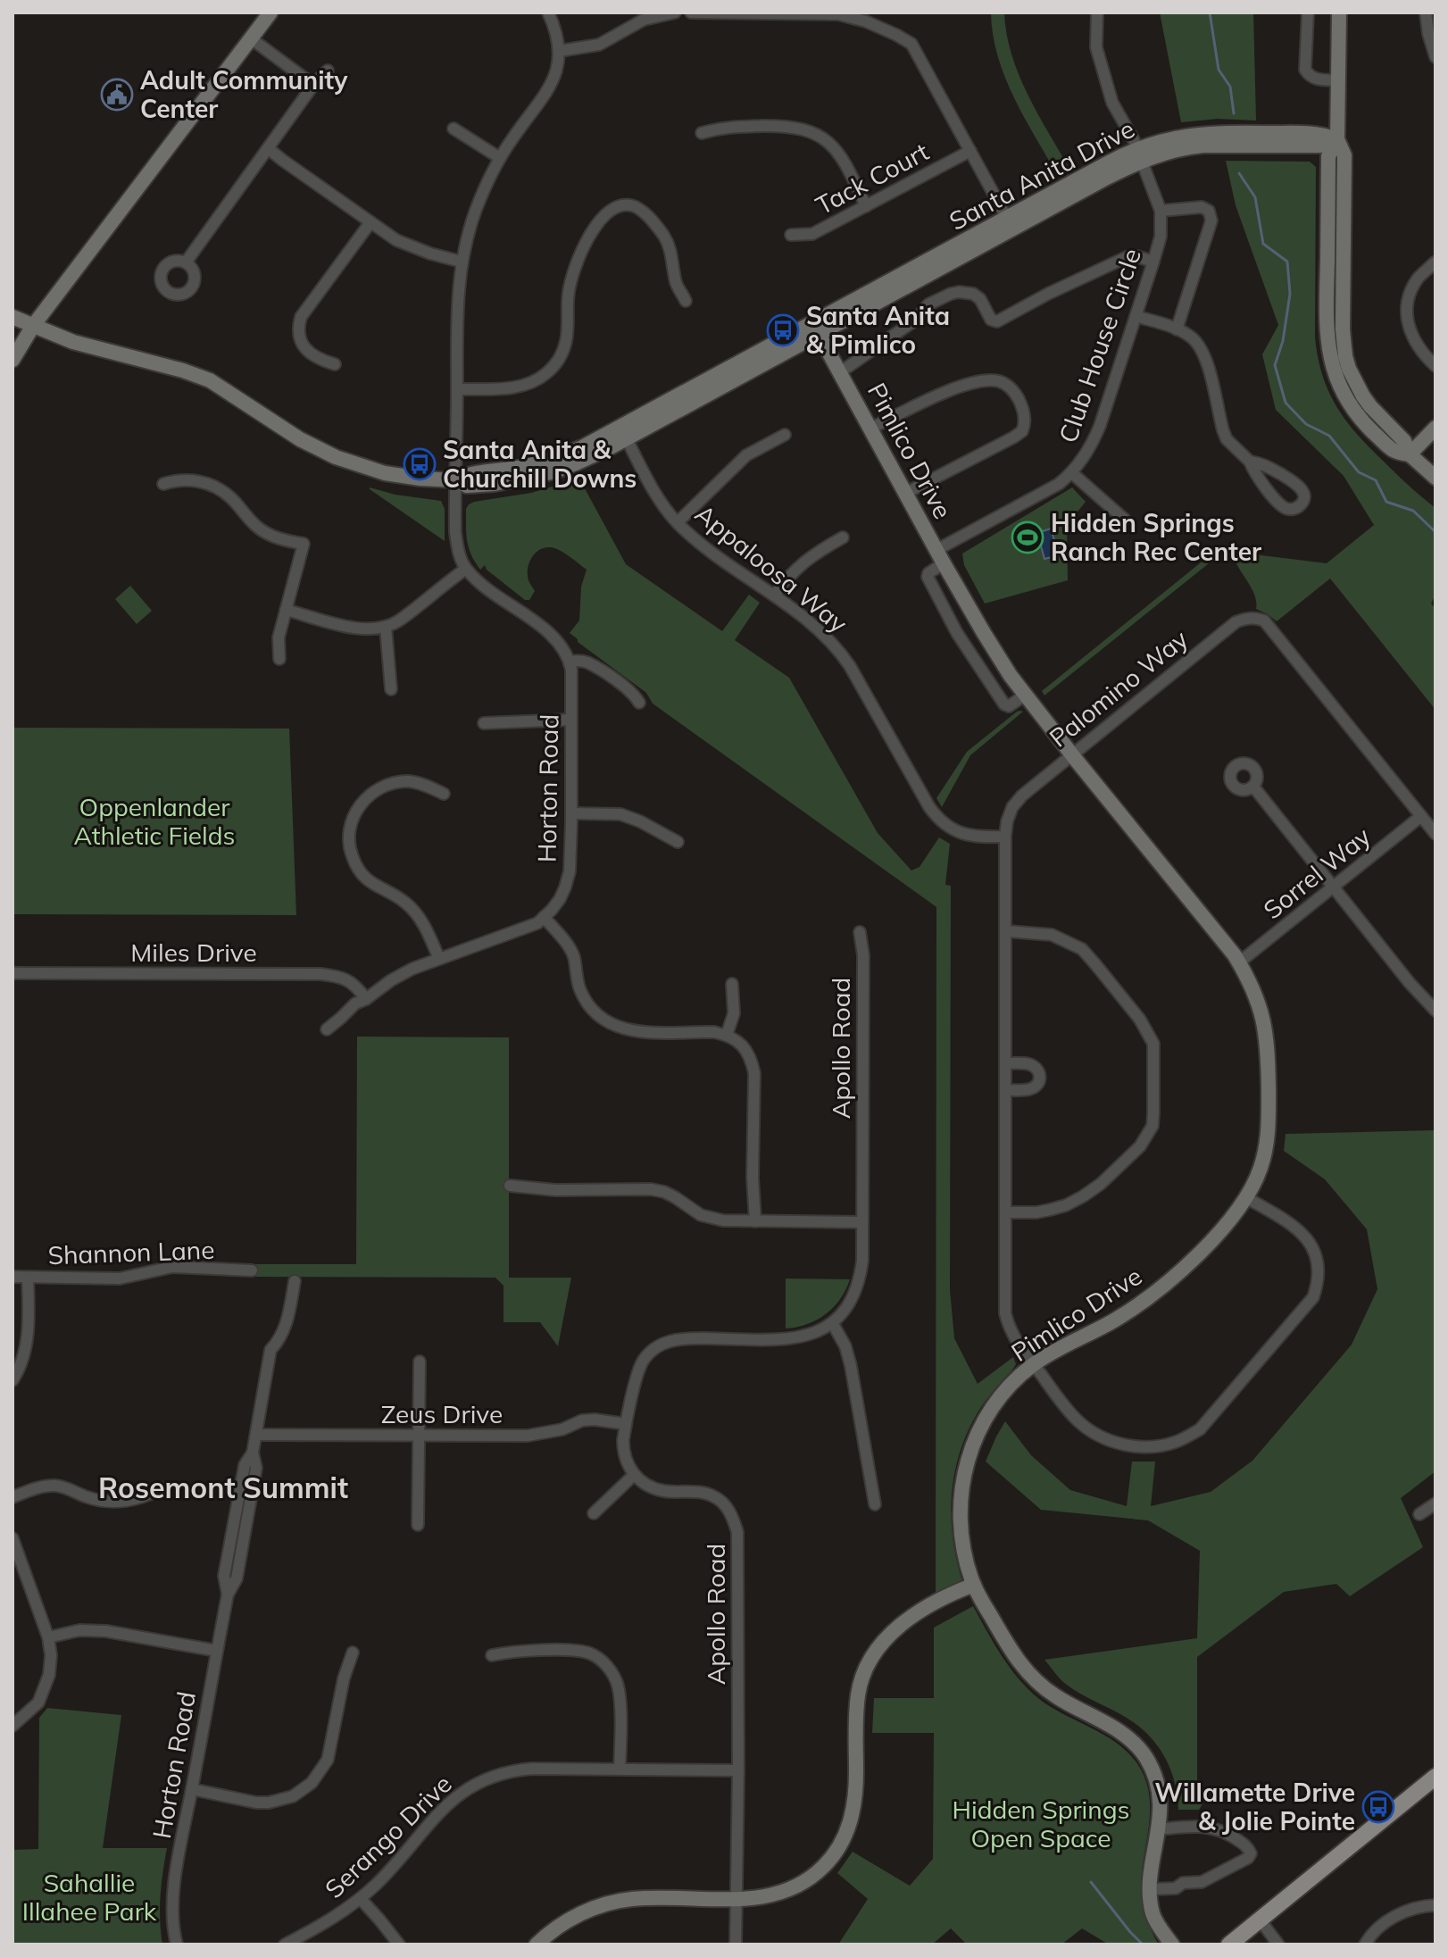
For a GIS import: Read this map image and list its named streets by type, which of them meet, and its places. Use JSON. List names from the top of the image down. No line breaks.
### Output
{"streets":{"main road":["Santa Anita Drive","Pimlico Drive"],"street":["Tack Court","Club House Circle","Appaloosa Way","Palomino Way","Horton Road","Sorrel Way","Miles Drive","Apollo Road","Shannon Lane","Zeus Drive","Serango Drive"]},"crossings":[["Santa Anita Drive","Club House Circle"],["Santa Anita Drive","Pimlico Drive"],["Santa Anita Drive","Appaloosa Way"],["Club House Circle","Pimlico Drive"],["Pimlico Drive","Palomino Way"],["Pimlico Drive","Sorrel Way"],["Appaloosa Way","Palomino Way"],["Palomino Way","Sorrel Way"],["Horton Road","Miles Drive"],["Horton Road","Zeus Drive"],["Apollo Road","Serango Drive"]],"districts":["Rosemont Summit"],"parks":["Oppenlander Athletic Fields","Hidden Springs Open Space","Sahallie Illahee Park"],"places":{"public building":["Adult Community Center"],"bus stop":["Santa Anita & Pimlico","Santa Anita & Churchill Downs","Willamette Drive & Jolie Pointe"],"sports":["Hidden Springs Ranch Rec Center"]}}
